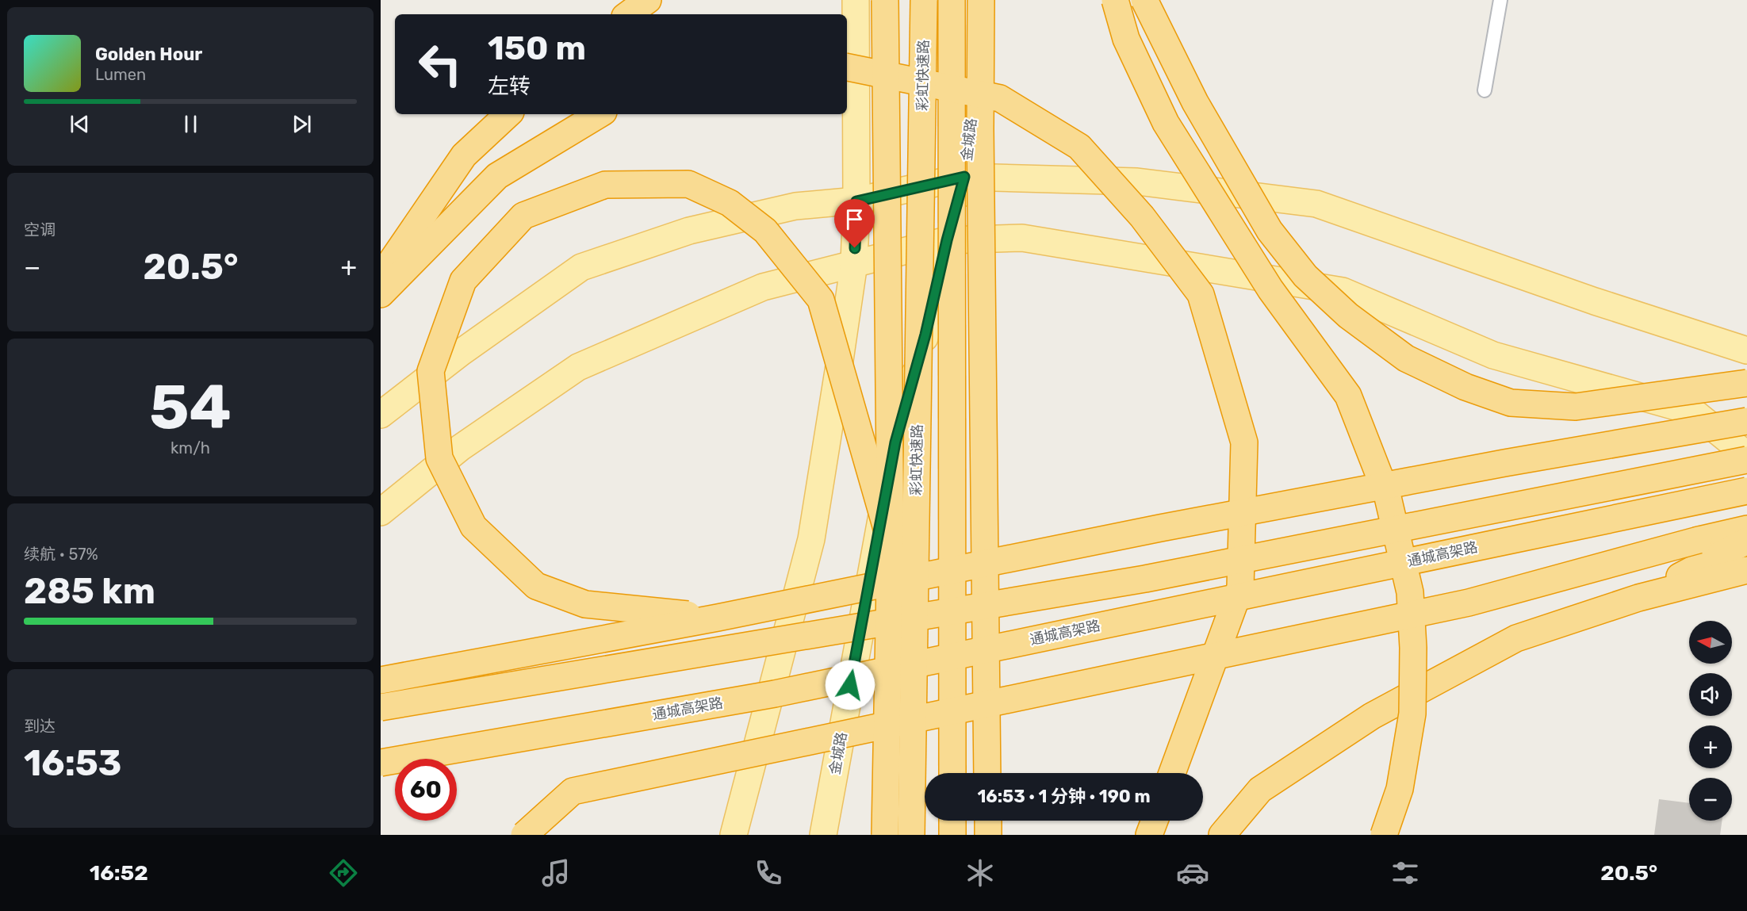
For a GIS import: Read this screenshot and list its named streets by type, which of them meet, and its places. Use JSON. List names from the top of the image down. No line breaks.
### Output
{"streets":{"highway":["彩虹快速路","通城高架路"],"main road":["金城路"]},"north":"left","page":{"turn":["150 m","左转"],"song":["Golden Hour","Lumen"],"tile":["空调",["54","km/h"],["续航 · 57%","285 km"],["到达","16:53"]],"heat":["−","20.5°","+"],"map_buttons":["+","−"],"limit":"60","trip":"16:53 · 1 分钟 · 190 m","tabs":["16:52","20.5°"]}}
